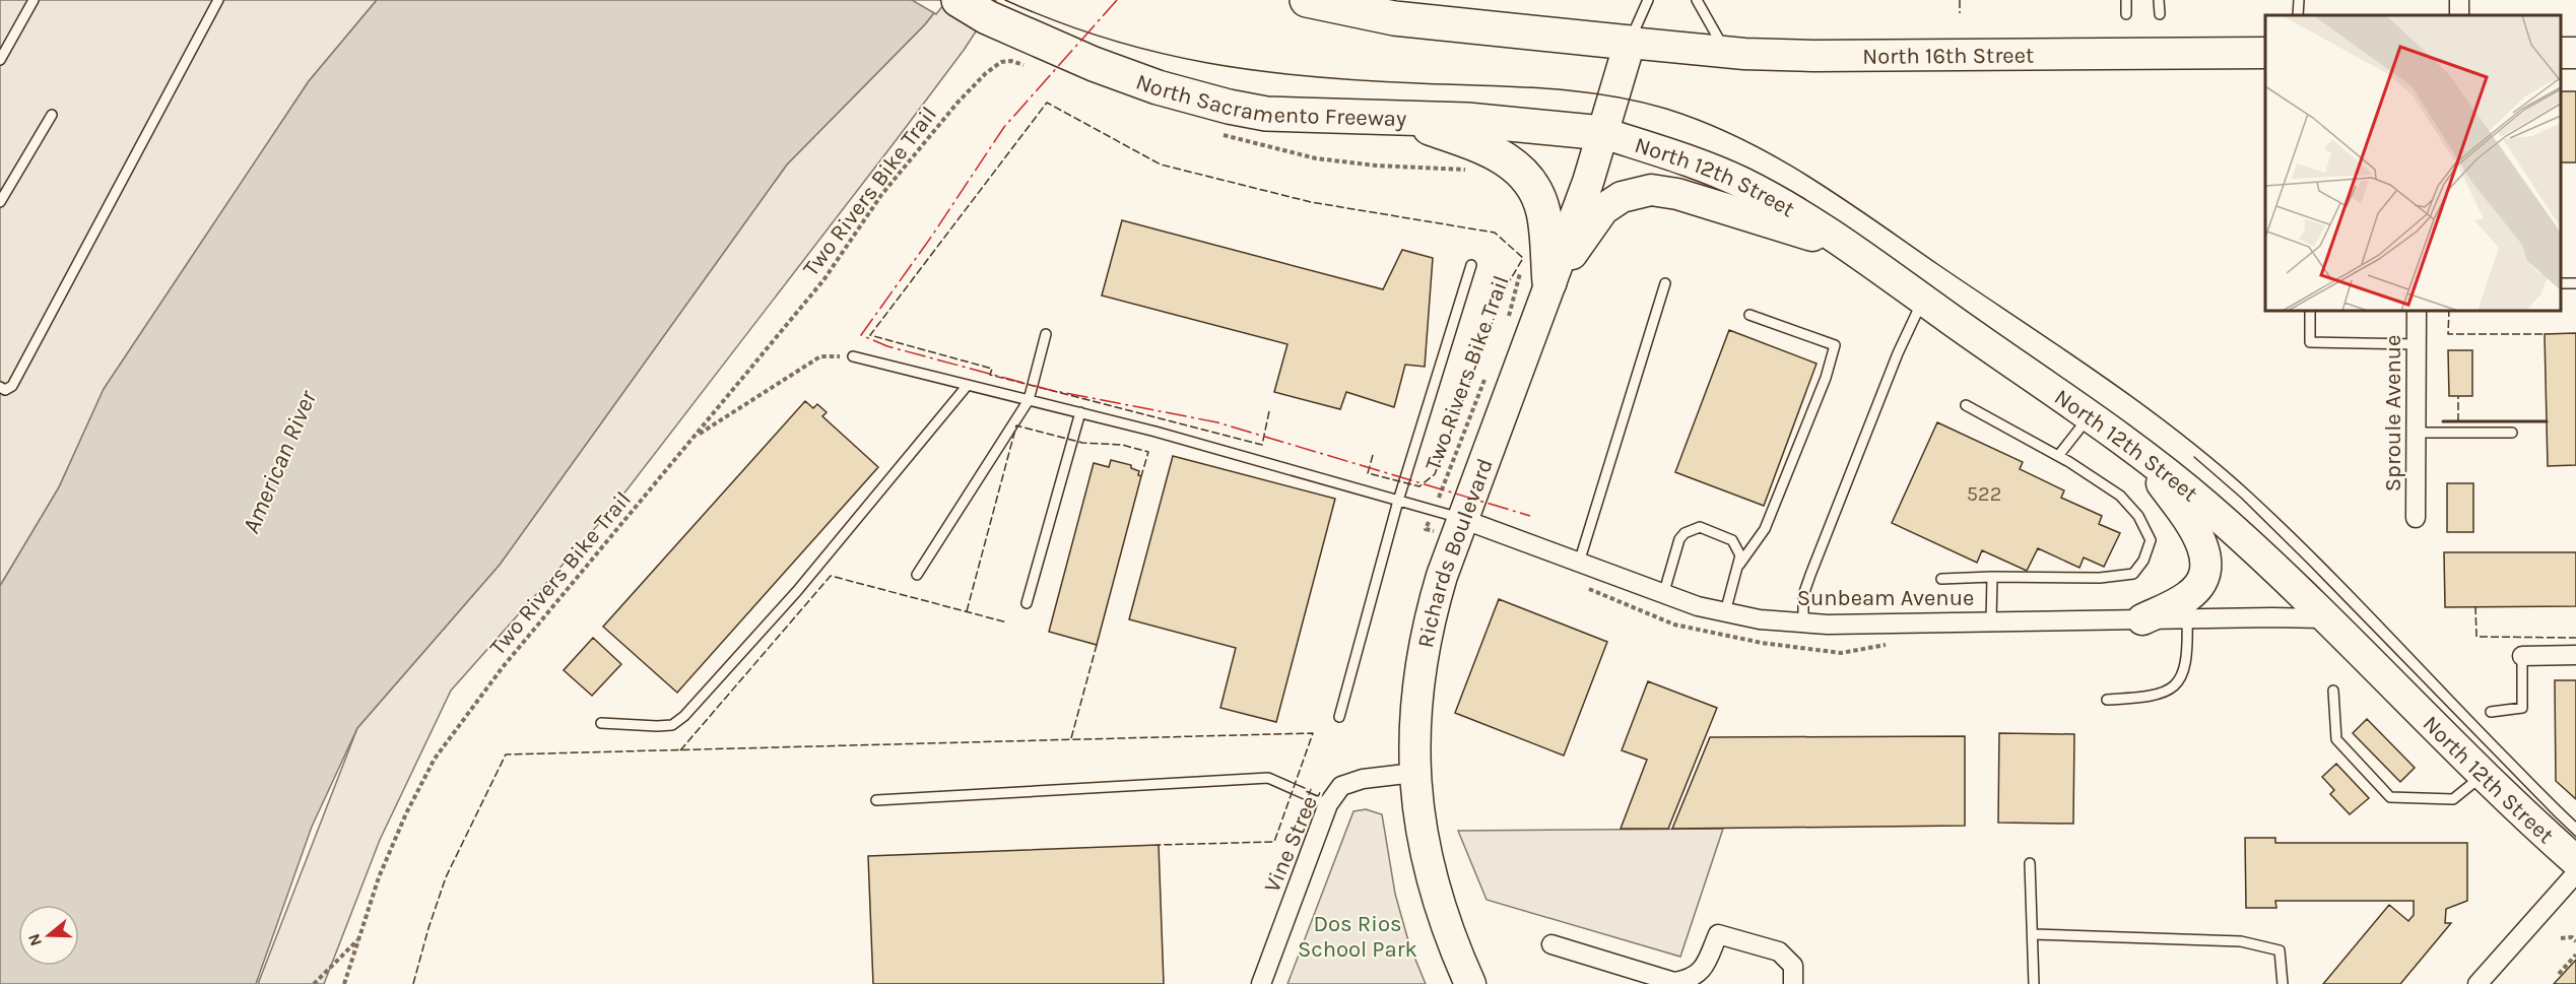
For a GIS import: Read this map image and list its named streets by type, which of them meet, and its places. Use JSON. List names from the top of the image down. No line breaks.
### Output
{"streets":{"highway":["North Sacramento Freeway"],"main road":["North 16th Street","North 12th Street","Richards Boulevard"],"street":["Sproule Avenue","Sunbeam Avenue","Vine Street"],"path":["Two Rivers Bike Trail"]},"crossings":[["North 16th Street","Richards Boulevard"],["North Sacramento Freeway","North 12th Street"],["North Sacramento Freeway","Richards Boulevard"],["North 12th Street","Richards Boulevard"],["North 12th Street","Sunbeam Avenue"],["Two Rivers Bike Trail","Richards Boulevard"],["Two Rivers Bike Trail","Sunbeam Avenue"],["Richards Boulevard","Sunbeam Avenue"],["Richards Boulevard","Vine Street"]],"water":["American River"],"parks":["Dos Rios School Park"],"house_numbers":["522"],"north":"left"}
